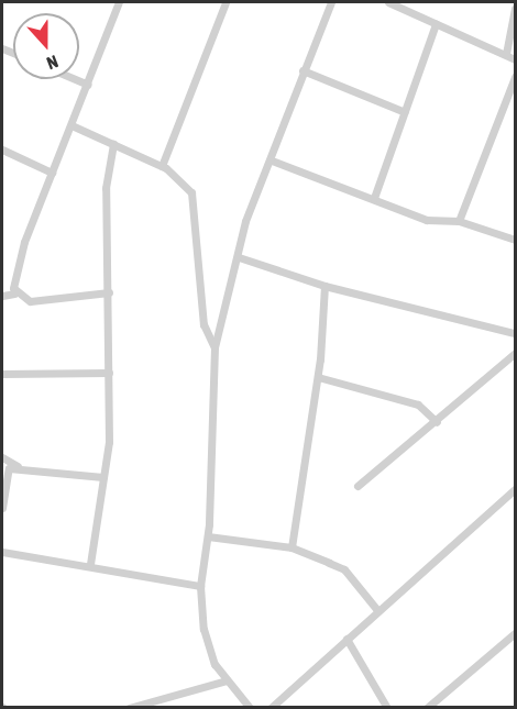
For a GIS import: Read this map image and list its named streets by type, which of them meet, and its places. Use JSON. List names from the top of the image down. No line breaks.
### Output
{"north":"bottom"}
